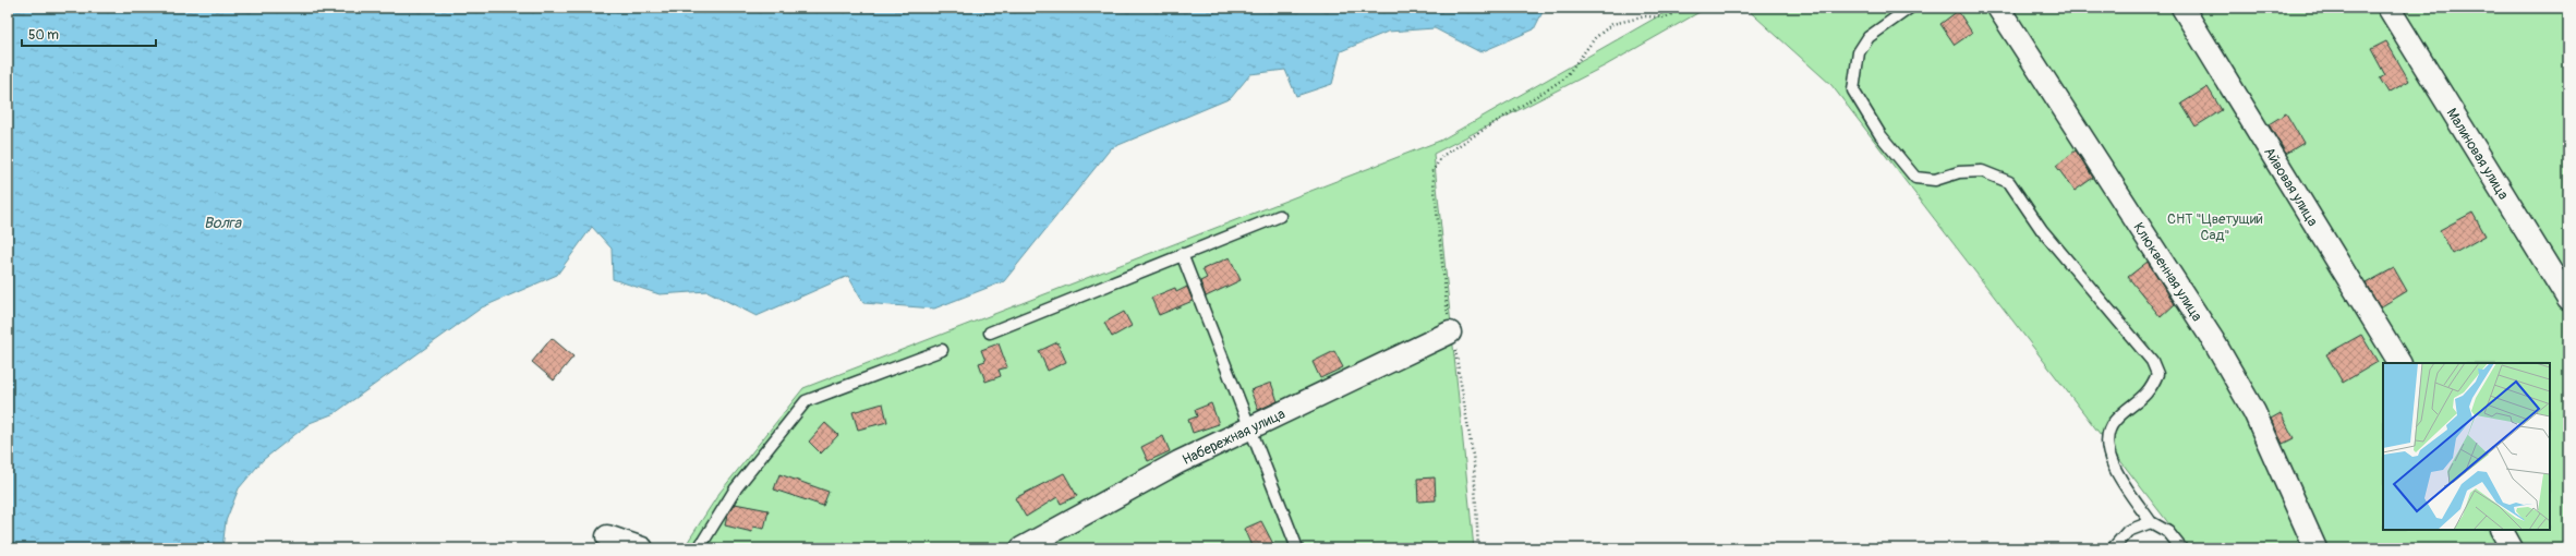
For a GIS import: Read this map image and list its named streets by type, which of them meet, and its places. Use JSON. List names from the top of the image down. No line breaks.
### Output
{"streets":{"street":["Малиновая улица","Айвовая улица","Клюквенная улица","Набережная улица"]},"water":["Волга"],"parks":["СНТ \"Цветущий Сад\""],"scale_bar":"50 m"}
